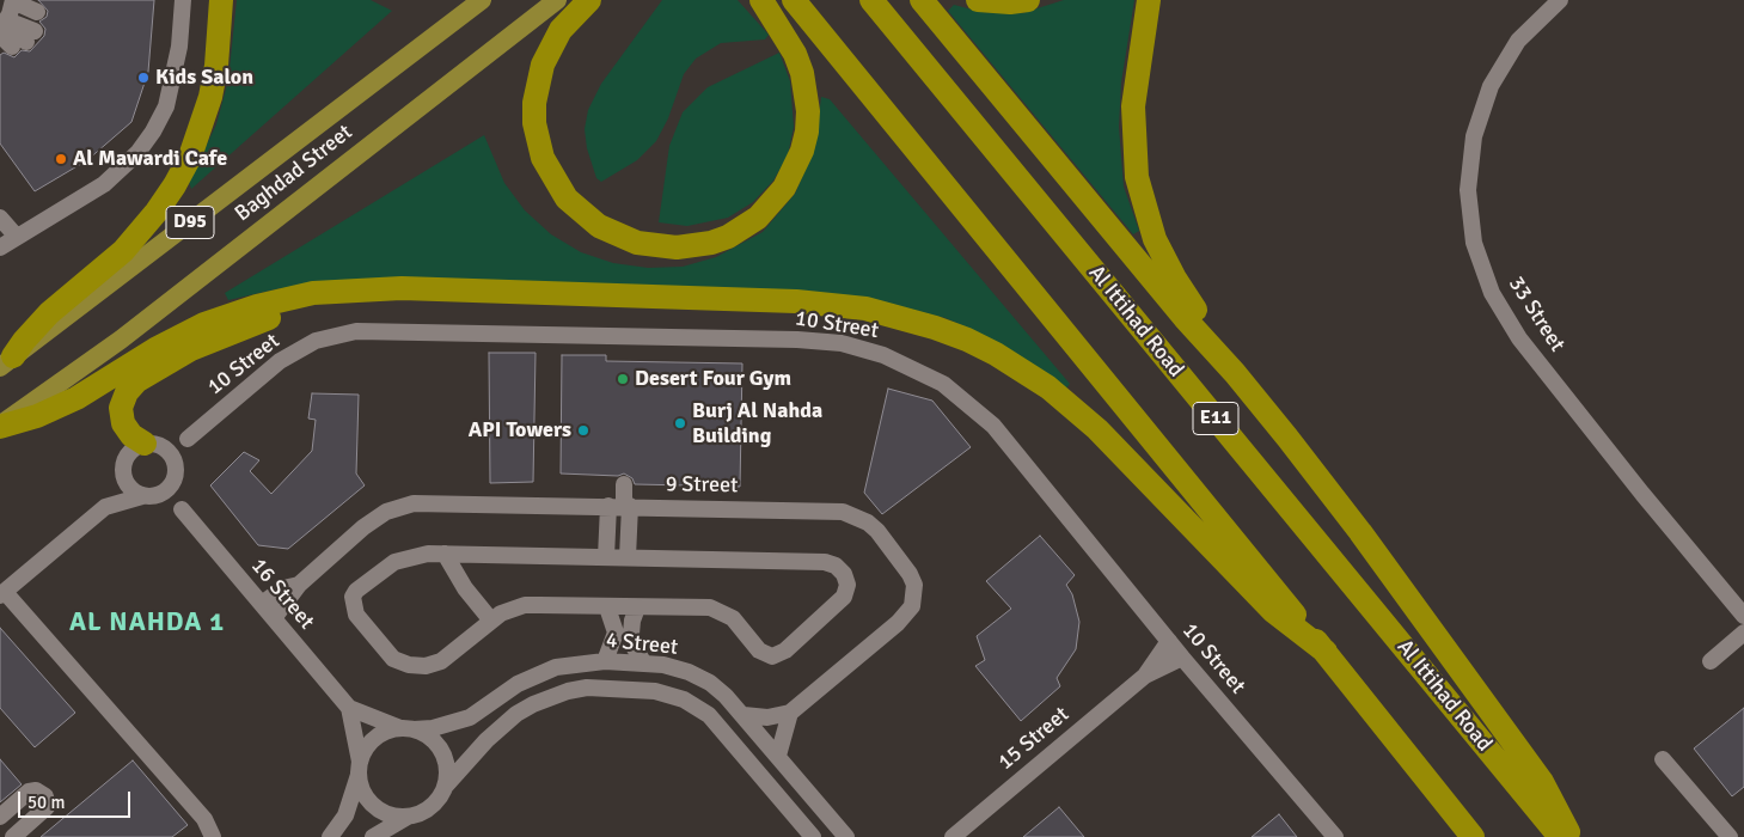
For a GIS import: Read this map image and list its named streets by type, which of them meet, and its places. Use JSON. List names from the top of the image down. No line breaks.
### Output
{"streets":{"highway":["Al Ittihad Road","E11"],"main road":["Baghdad Street","D95"],"street":["33 Street","10 Street","9 Street","16 Street","4 Street","15 Street"]},"districts":["AL NAHDA 1"],"places":["Kids Salon","Al Mawardi Cafe","Desert Four Gym","Burj Al Nahda Building","API Towers"],"scale_bar":"50 m"}
